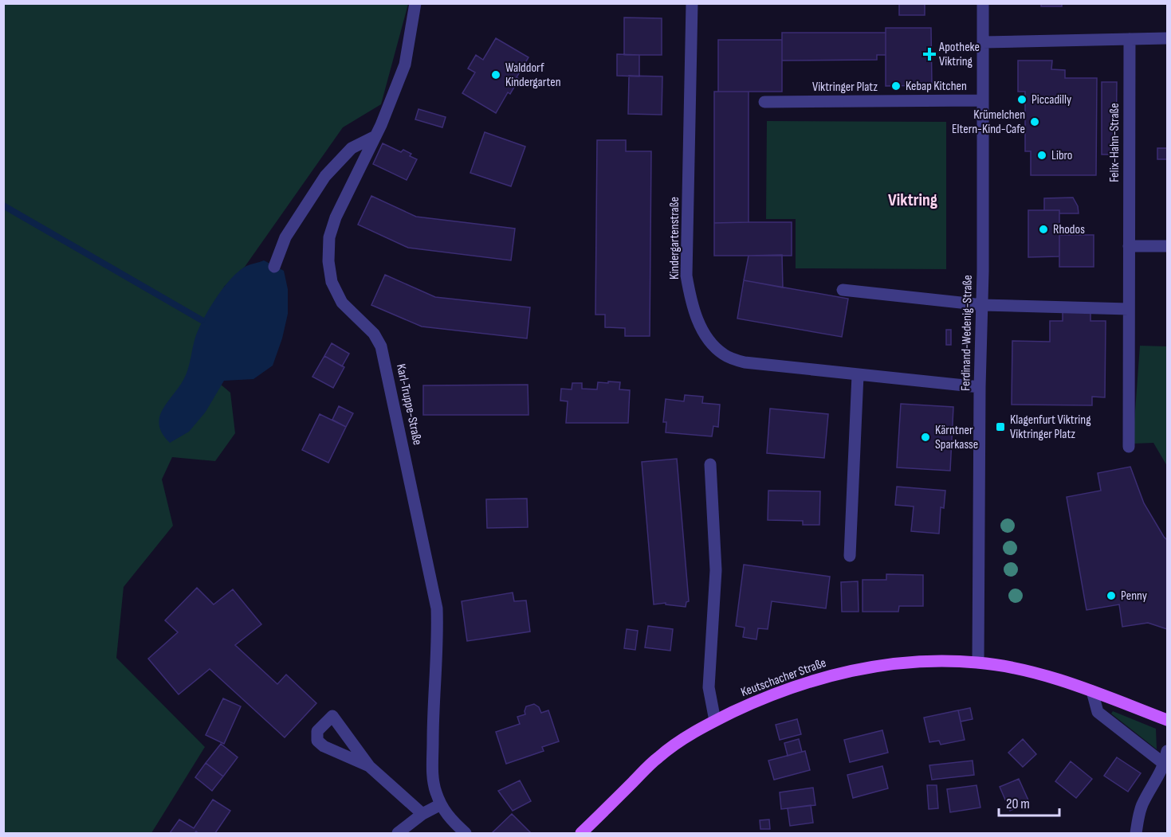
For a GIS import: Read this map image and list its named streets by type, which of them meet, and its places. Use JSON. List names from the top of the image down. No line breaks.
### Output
{"streets":{"main road":["Keutschacher Straße"],"street":["Viktringer Platz","Felix-Hahn-Straße","Kindergartenstraße","Ferdinand-Wedenig-Straße","Karl-Truppe-Straße"]},"crossings":[["Viktringer Platz","Ferdinand-Wedenig-Straße"],["Kindergartenstraße","Ferdinand-Wedenig-Straße"],["Ferdinand-Wedenig-Straße","Keutschacher Straße"]],"districts":["Viktring"],"places":{"health":["Apotheke Viktring"],"other":["Walddorf Kindergarten","Kebap Kitchen","Piccadilly","Krümelchen Eltern-Kind-Cafe","Libro","Rhodos","Kärntner Sparkasse","Penny"],"transit":["Klagenfurt Viktring Viktringer Platz"]},"scale_bar":"20 m"}
